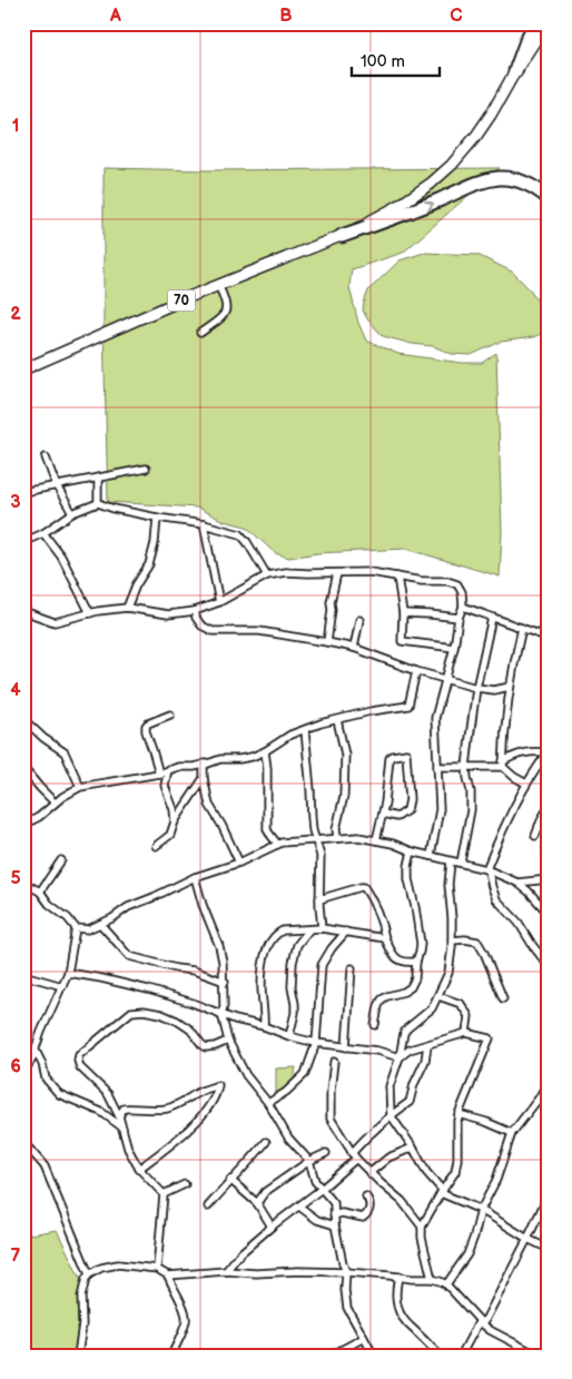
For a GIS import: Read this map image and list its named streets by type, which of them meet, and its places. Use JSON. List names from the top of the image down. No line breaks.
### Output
{"streets":{"main road":["70"]},"scale_bar":"100 m","grid":{"columns":["A","B","C"],"rows":["1","2","3","4","5","6","7"]}}
